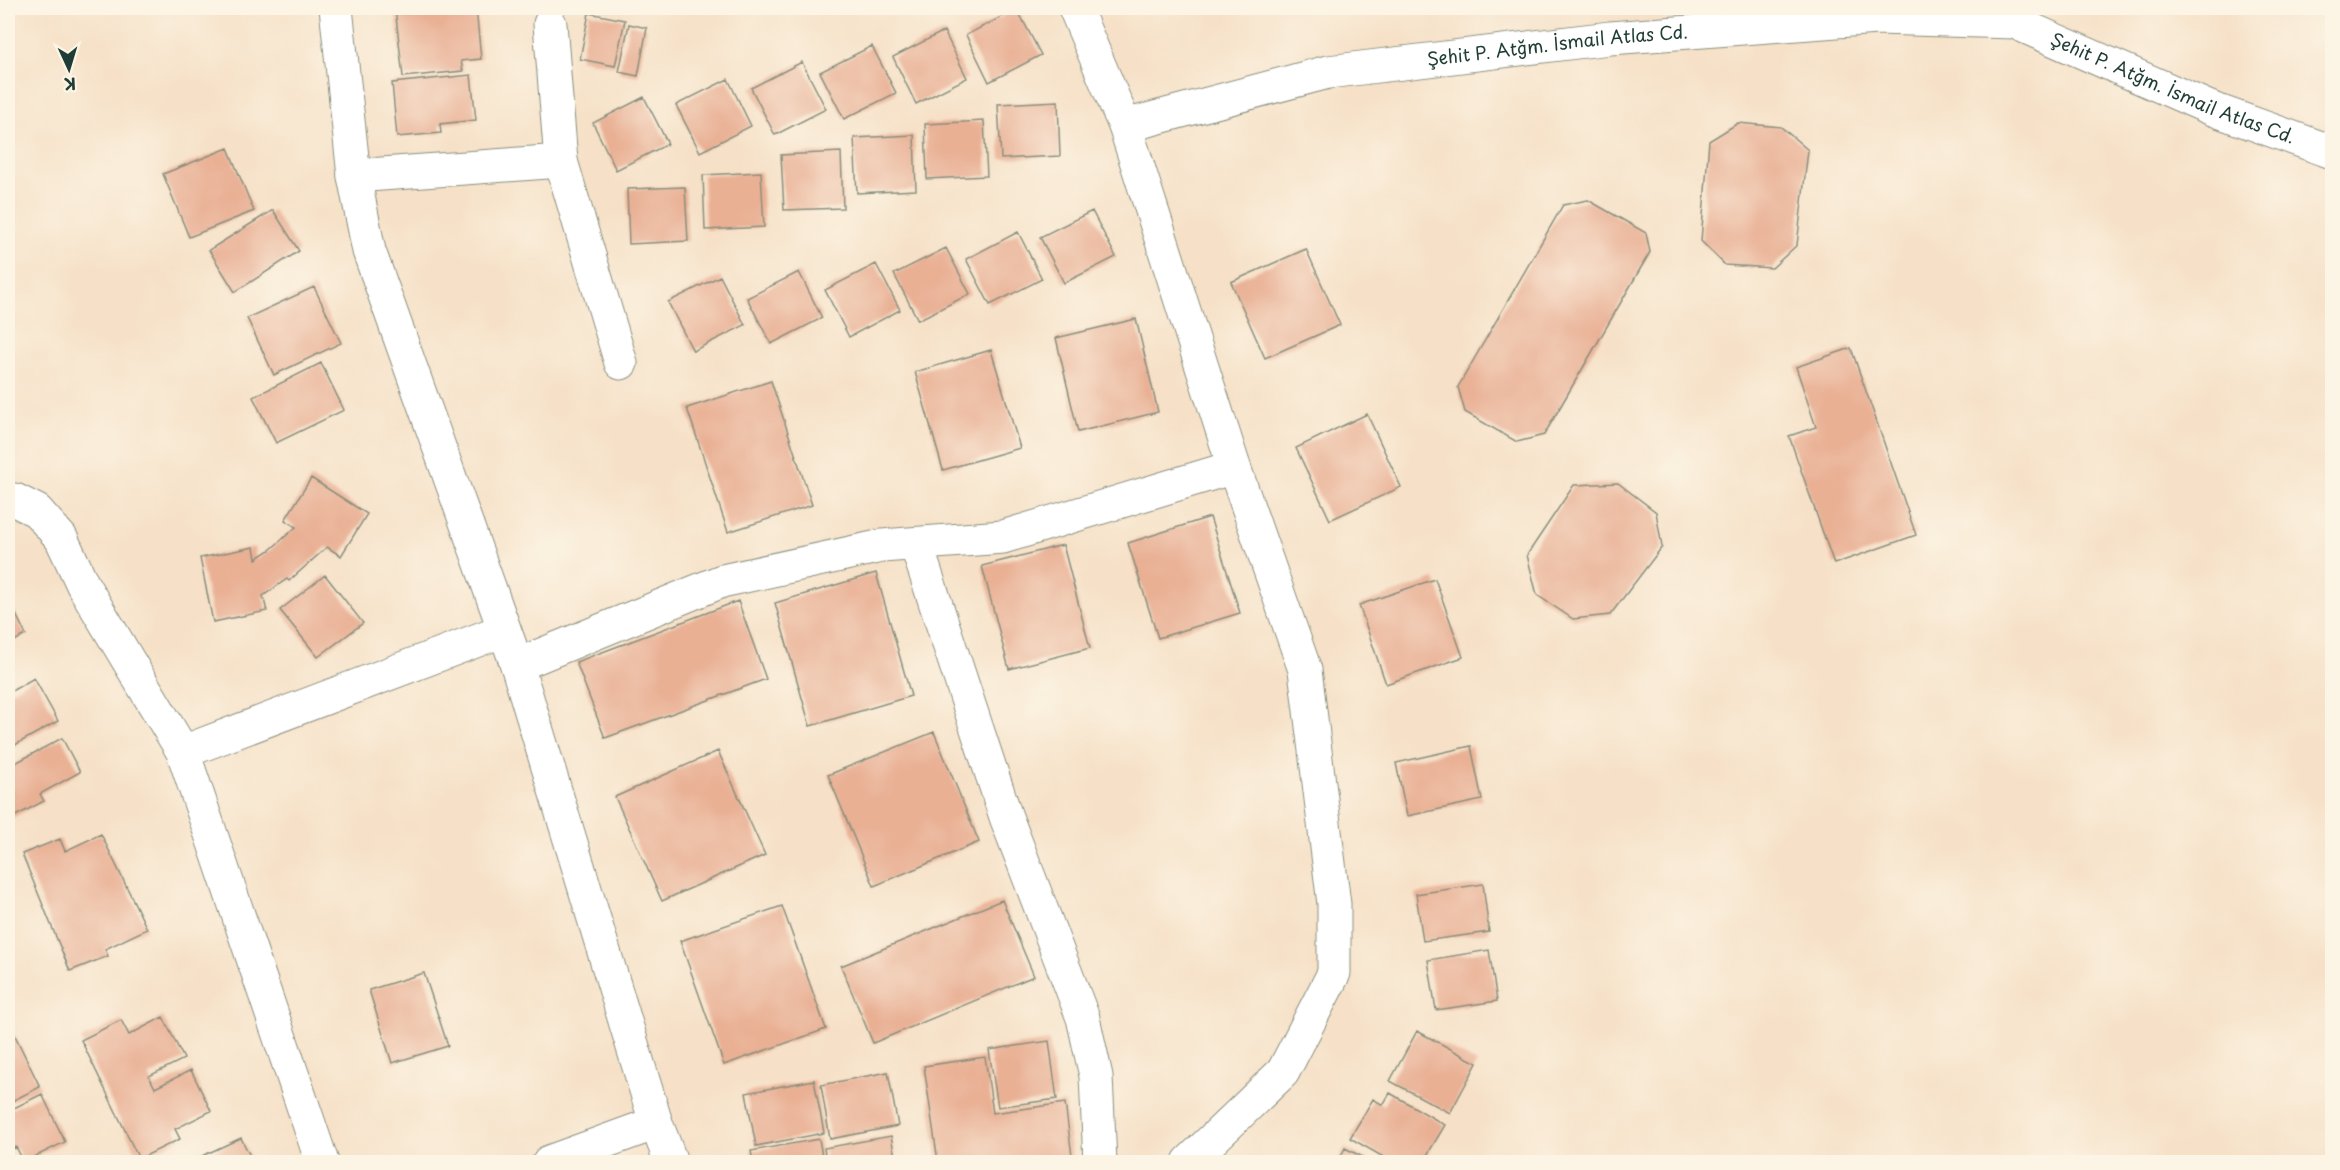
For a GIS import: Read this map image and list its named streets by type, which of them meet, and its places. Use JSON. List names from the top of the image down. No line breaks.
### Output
{"streets":{"street":["Şehit P. Atğm. İsmail Atlas Cd."]},"north":"bottom"}
